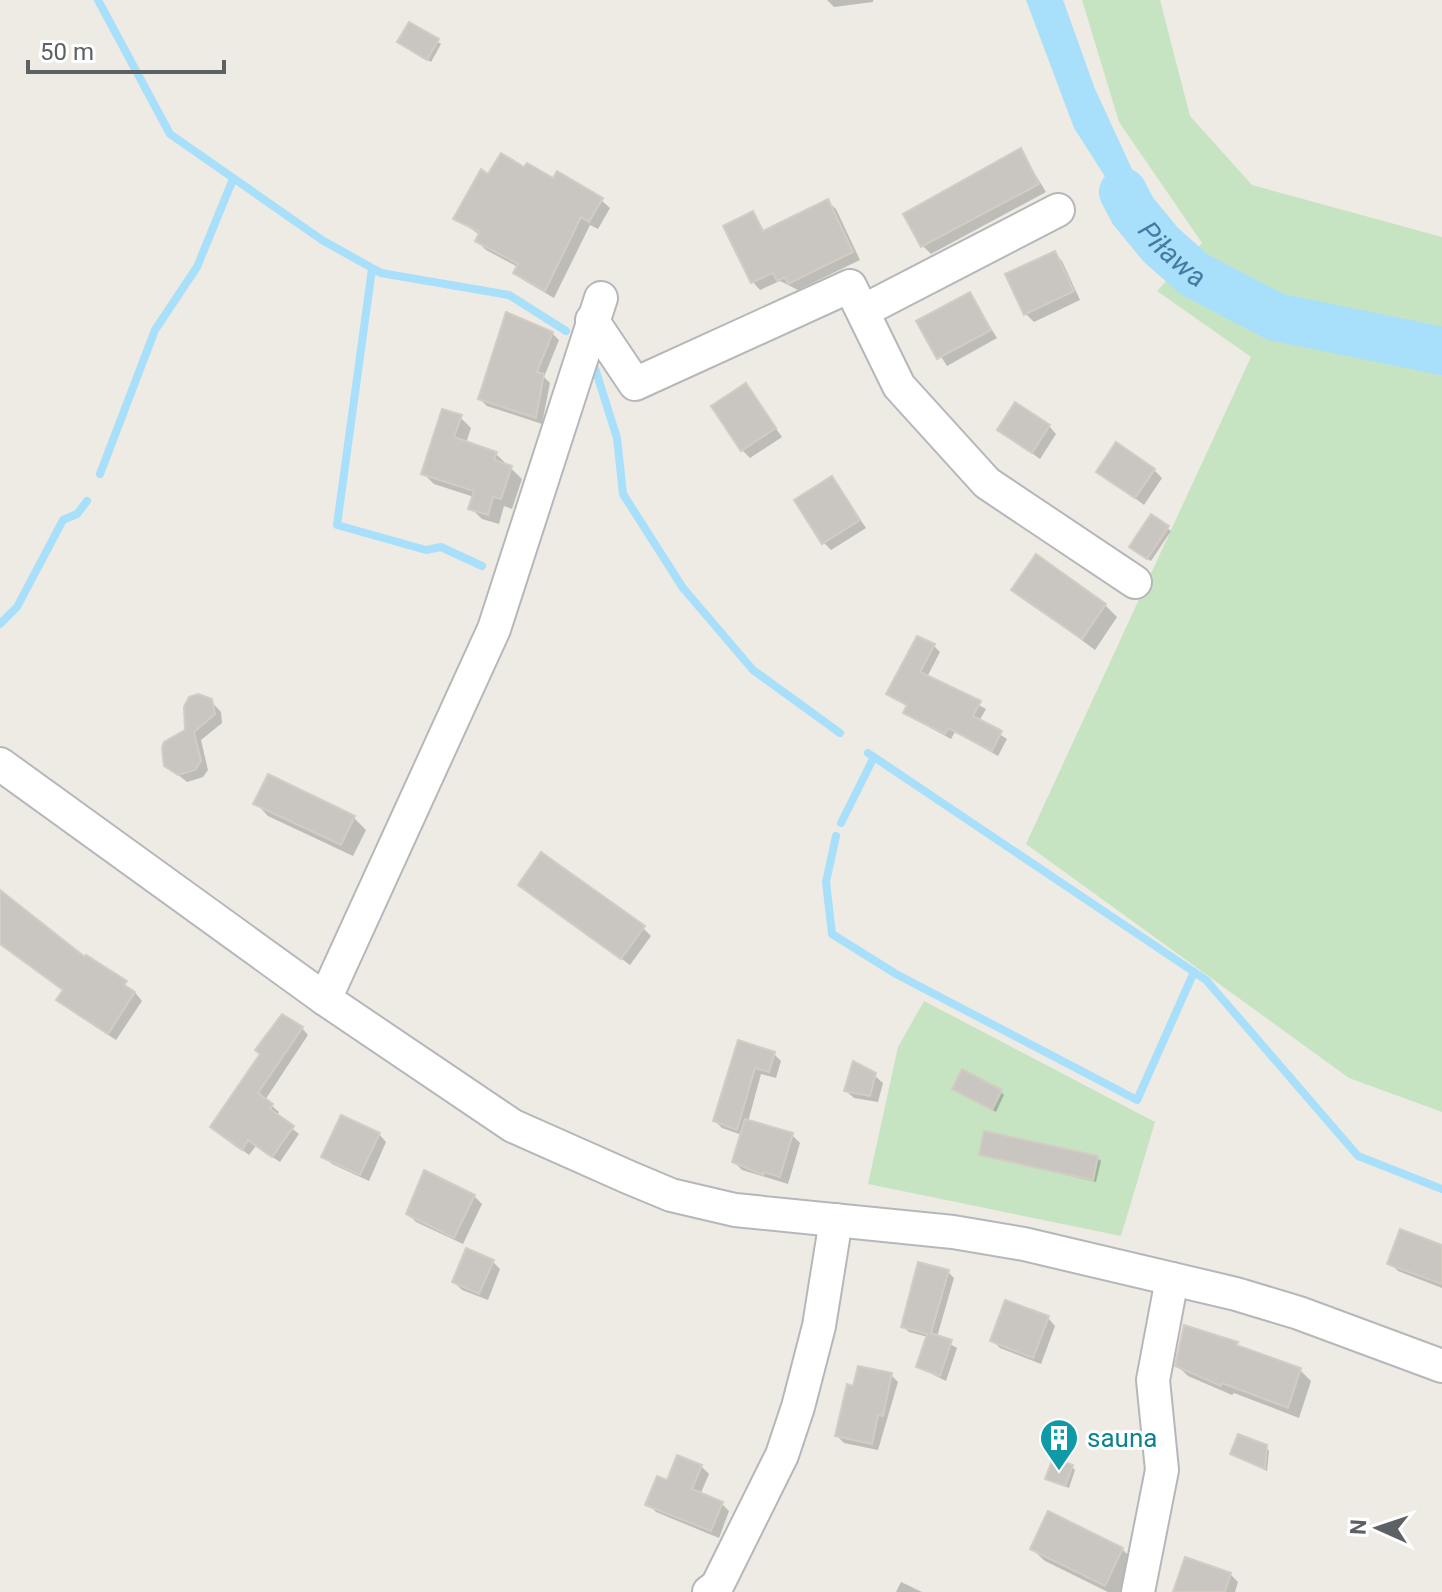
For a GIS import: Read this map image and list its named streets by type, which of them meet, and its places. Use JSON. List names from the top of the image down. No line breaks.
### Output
{"water":["Piława"],"places":{"building":["sauna"]},"scale_bar":"50 m","north":"left"}
